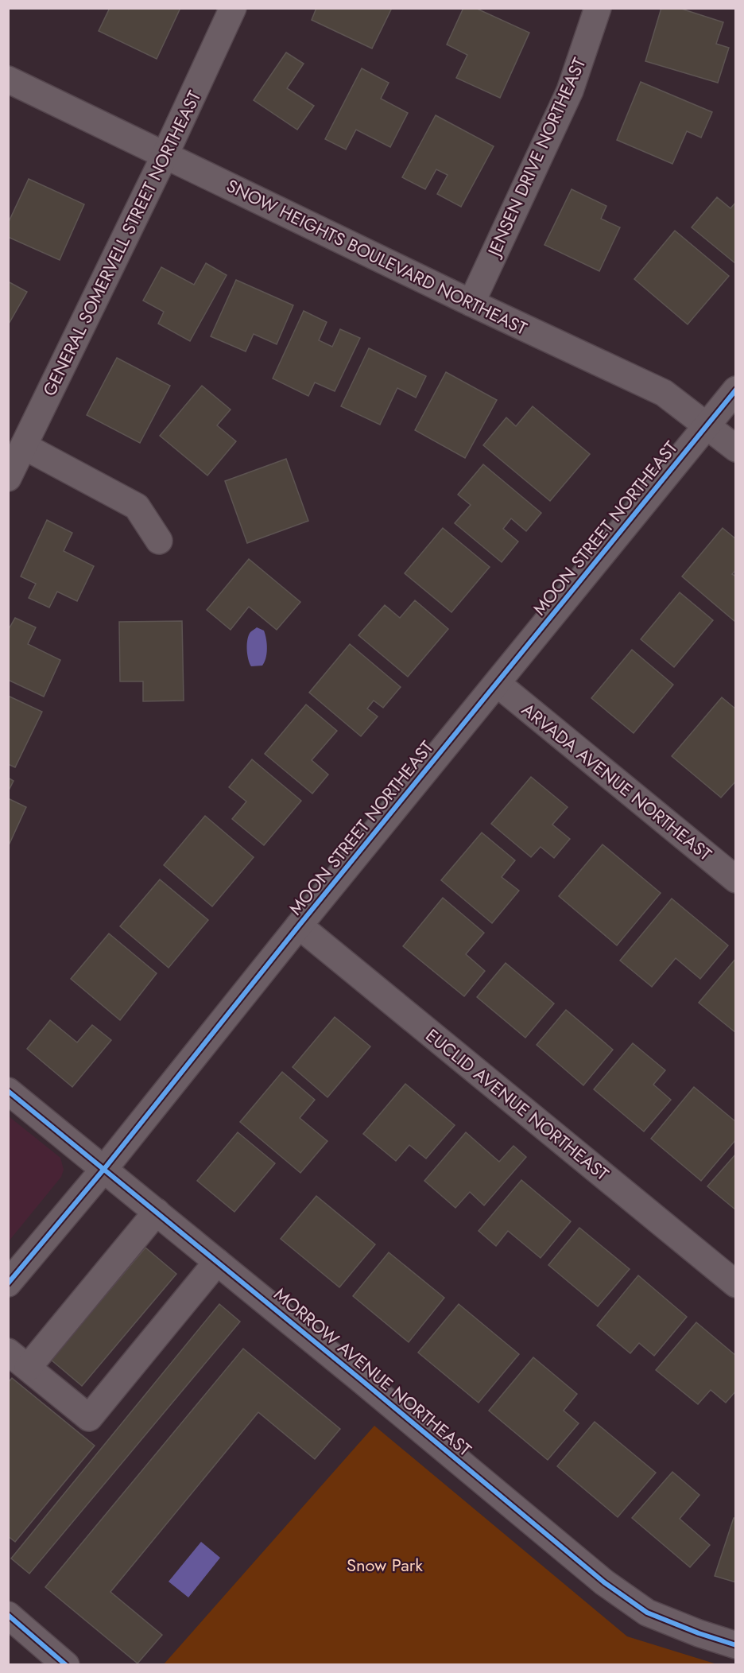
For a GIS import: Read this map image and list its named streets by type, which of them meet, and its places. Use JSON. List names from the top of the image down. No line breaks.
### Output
{"streets":{"street":["JENSEN DRIVE NORTHEAST","GENERAL SOMERVELL STREET NORTHEAST","SNOW HEIGHTS BOULEVARD NORTHEAST","MOON STREET NORTHEAST","ARVADA AVENUE NORTHEAST","EUCLID AVENUE NORTHEAST","MORROW AVENUE NORTHEAST"]},"crossings":[["JENSEN DRIVE NORTHEAST","SNOW HEIGHTS BOULEVARD NORTHEAST"],["GENERAL SOMERVELL STREET NORTHEAST","SNOW HEIGHTS BOULEVARD NORTHEAST"],["SNOW HEIGHTS BOULEVARD NORTHEAST","MOON STREET NORTHEAST"],["MOON STREET NORTHEAST","ARVADA AVENUE NORTHEAST"],["MOON STREET NORTHEAST","EUCLID AVENUE NORTHEAST"],["MOON STREET NORTHEAST","MORROW AVENUE NORTHEAST"]],"parks":["Snow Park"]}
